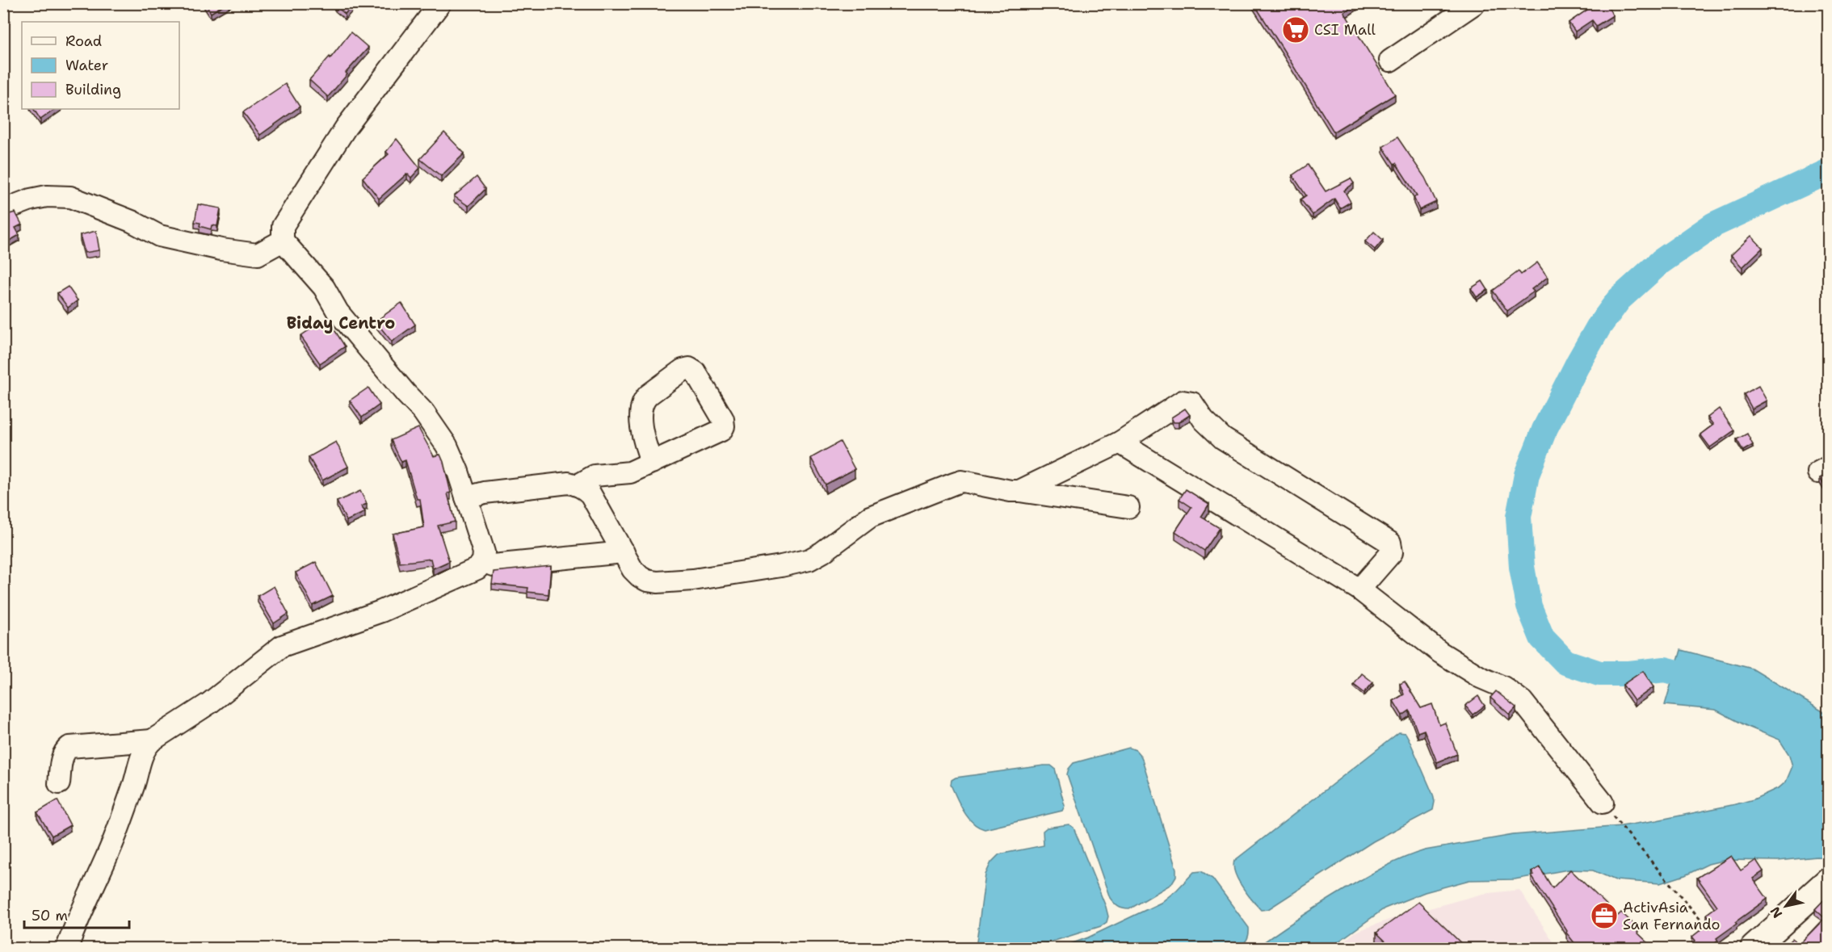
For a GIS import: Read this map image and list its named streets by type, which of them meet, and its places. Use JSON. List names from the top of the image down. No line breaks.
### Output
{"districts":["Biday Centro"],"places":{"supermarket":["CSI Mall"],"office":["ActivAsia San Fernando"]},"legend":["Road","Water","Building"],"scale_bar":"50 m","north":"bottom left"}
